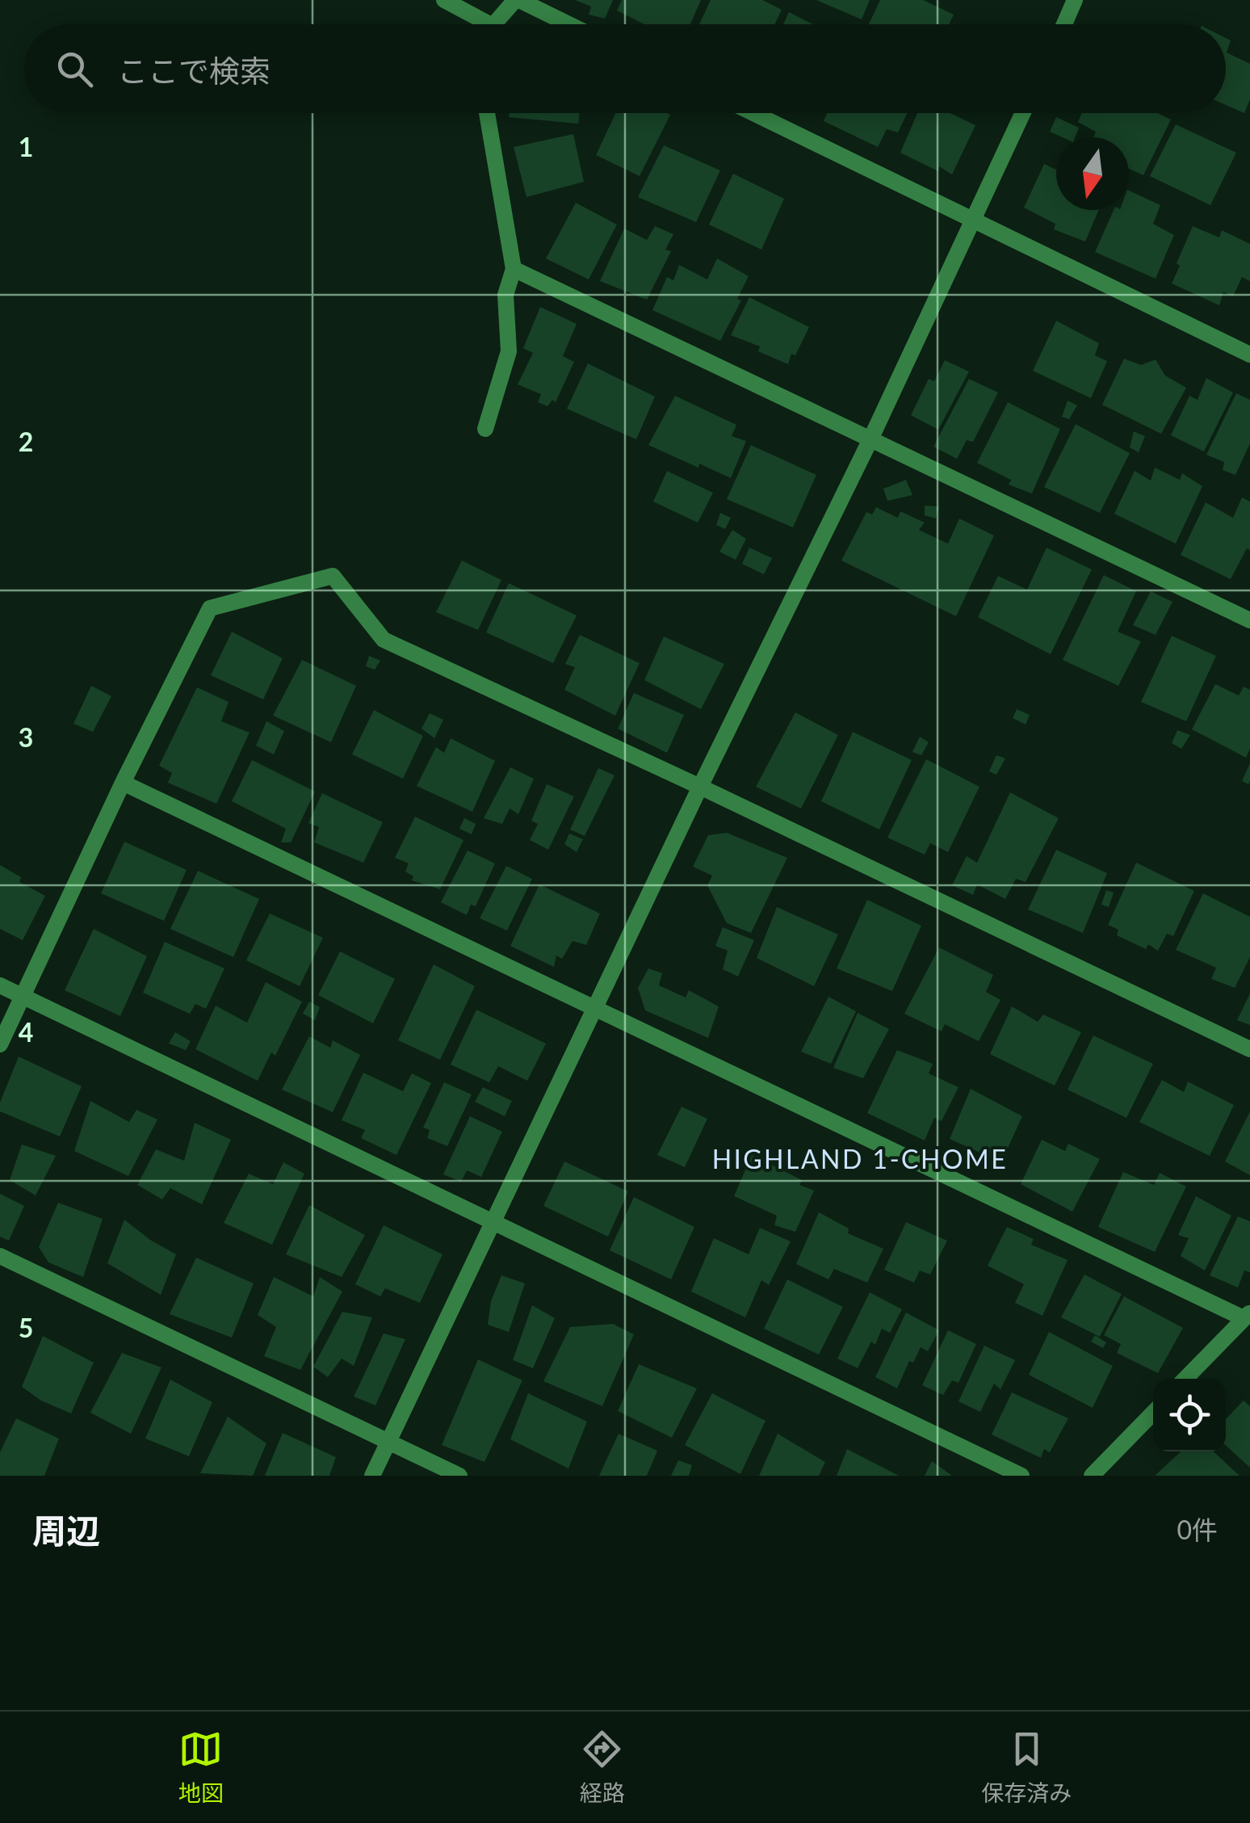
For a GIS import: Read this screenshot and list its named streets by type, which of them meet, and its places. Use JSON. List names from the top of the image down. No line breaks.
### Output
{"districts":["HIGHLAND 1-CHOME"],"north":"bottom","page":{"search":"ここで検索","heading":["周辺","0件"],"nav":["地図","経路","保存済み"]},"grid":{"rows":["1","2","3","4","5"]}}
